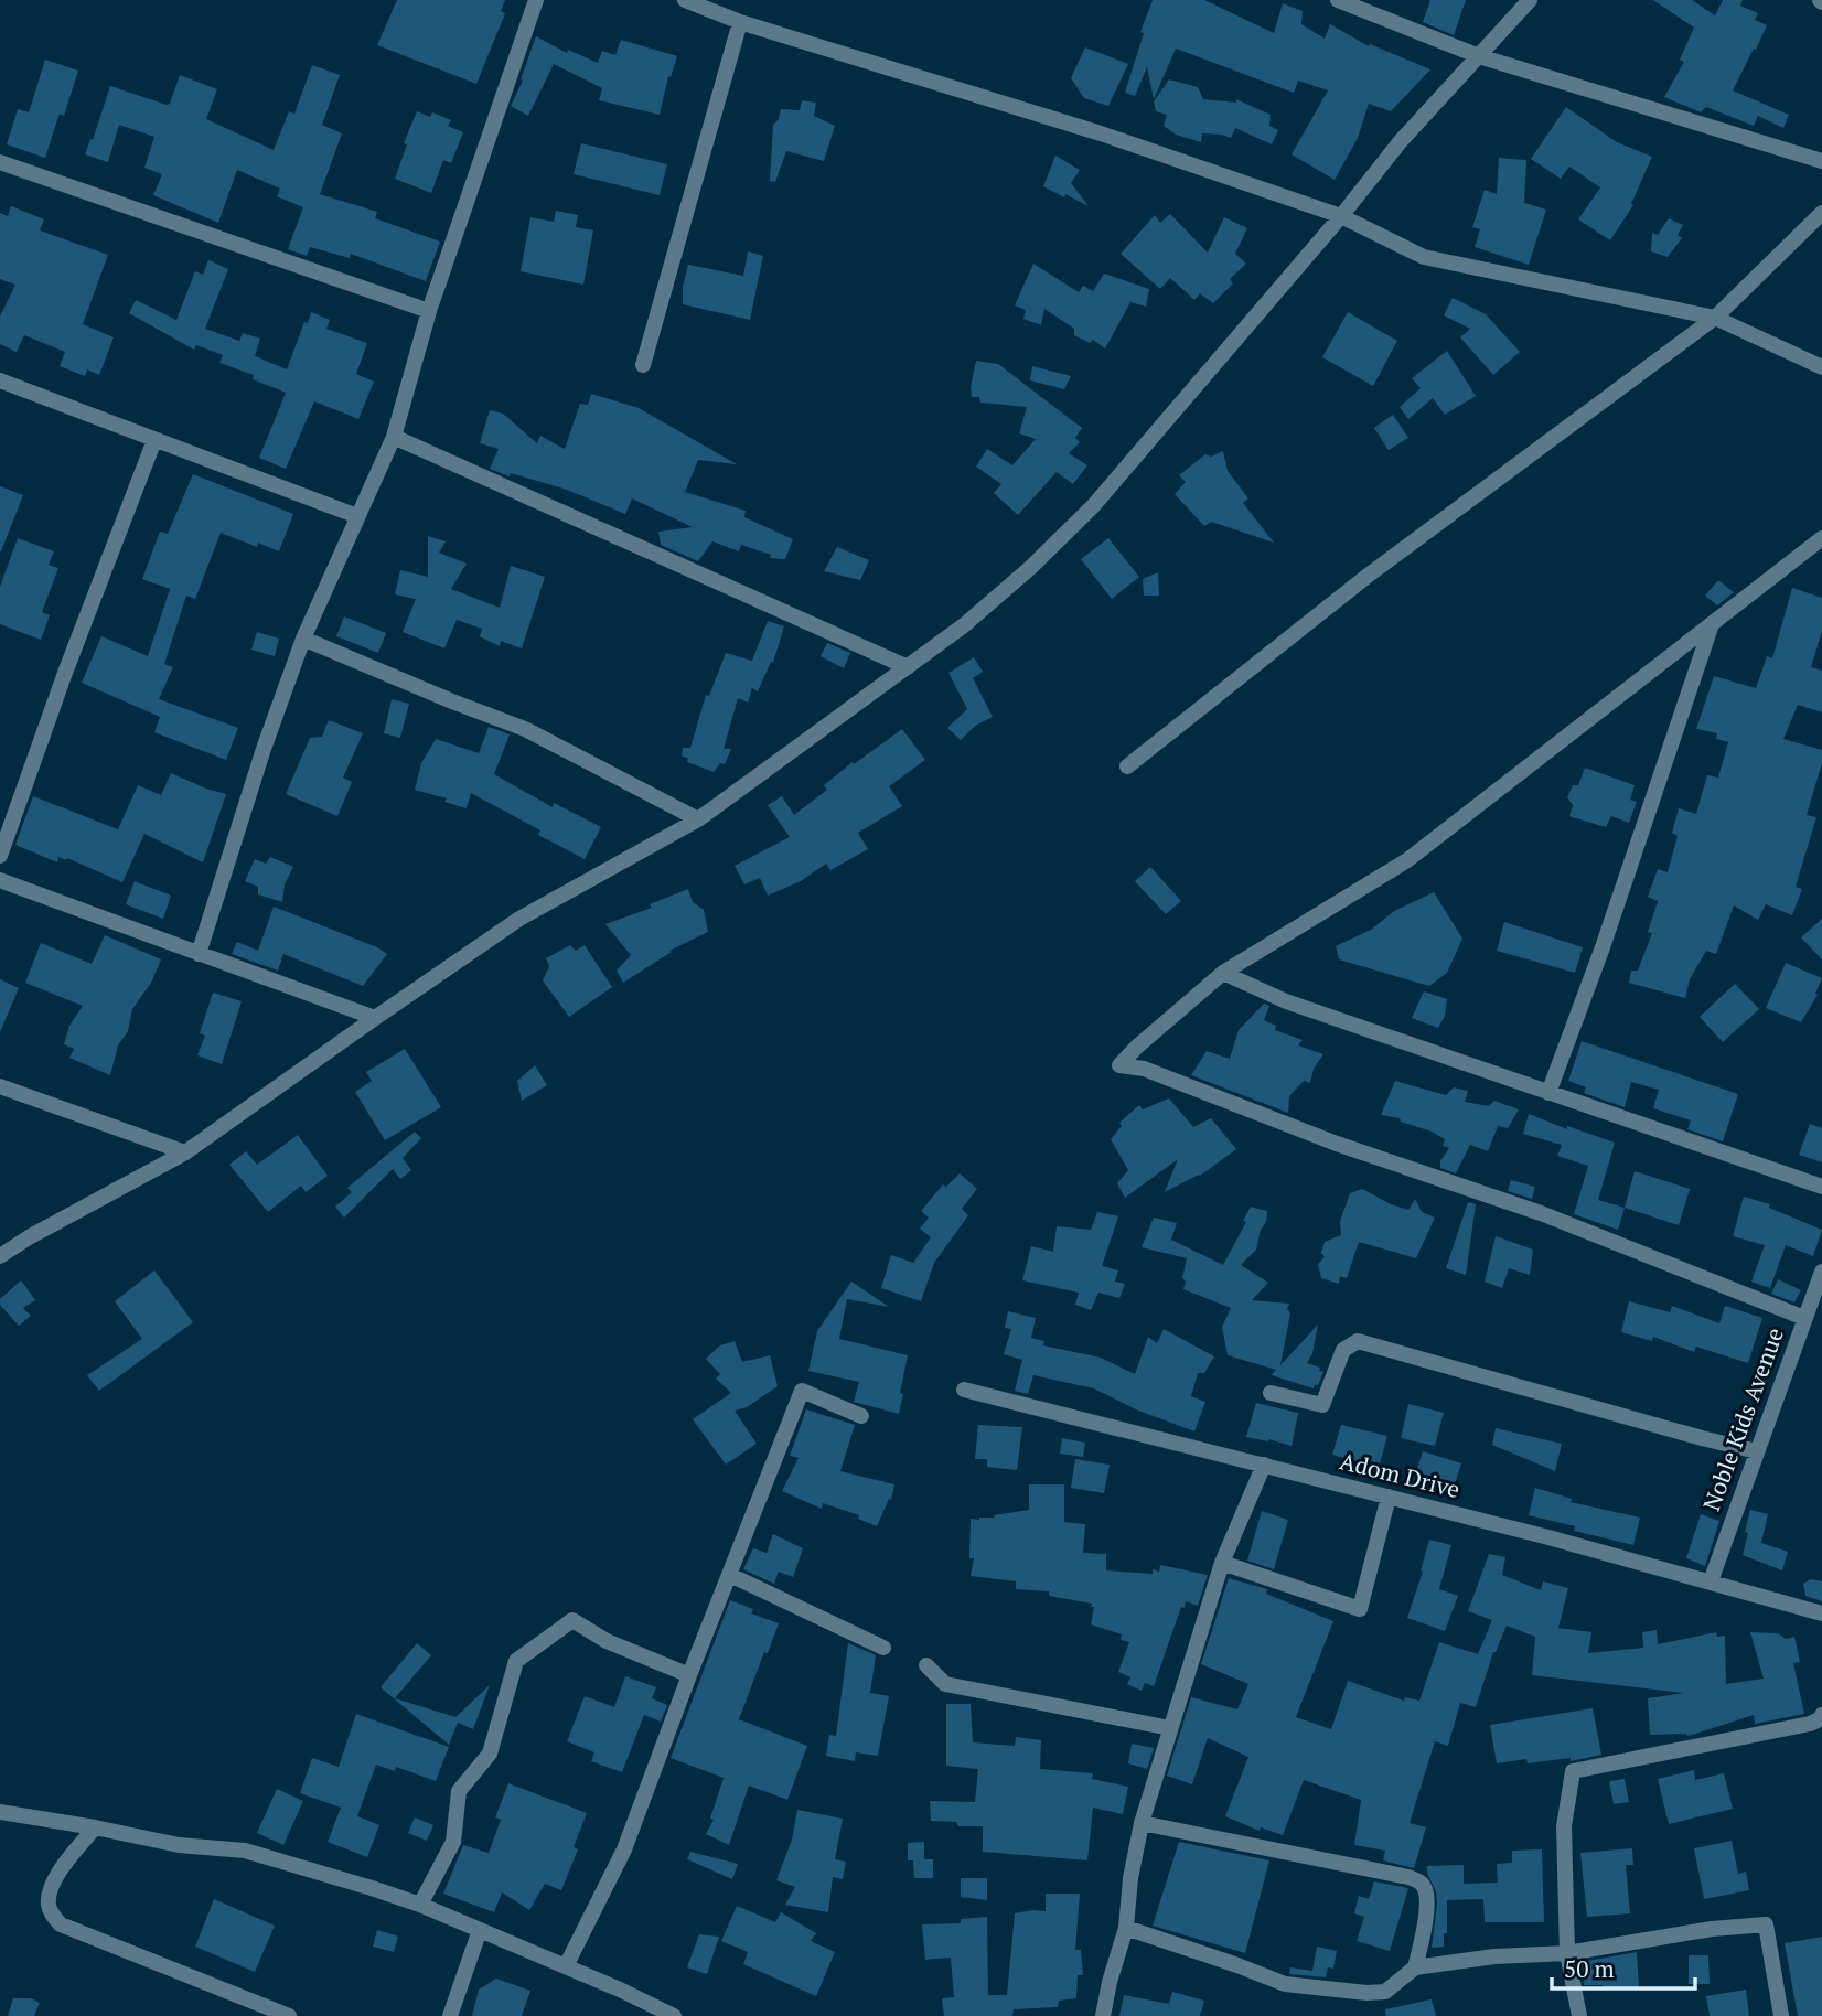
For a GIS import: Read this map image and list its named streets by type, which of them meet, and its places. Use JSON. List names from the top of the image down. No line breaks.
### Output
{"streets":{"street":["Noble Kids Avenue","Adom Drive"]},"crossings":[["Noble Kids Avenue","Adom Drive"]],"scale_bar":"50 m"}
